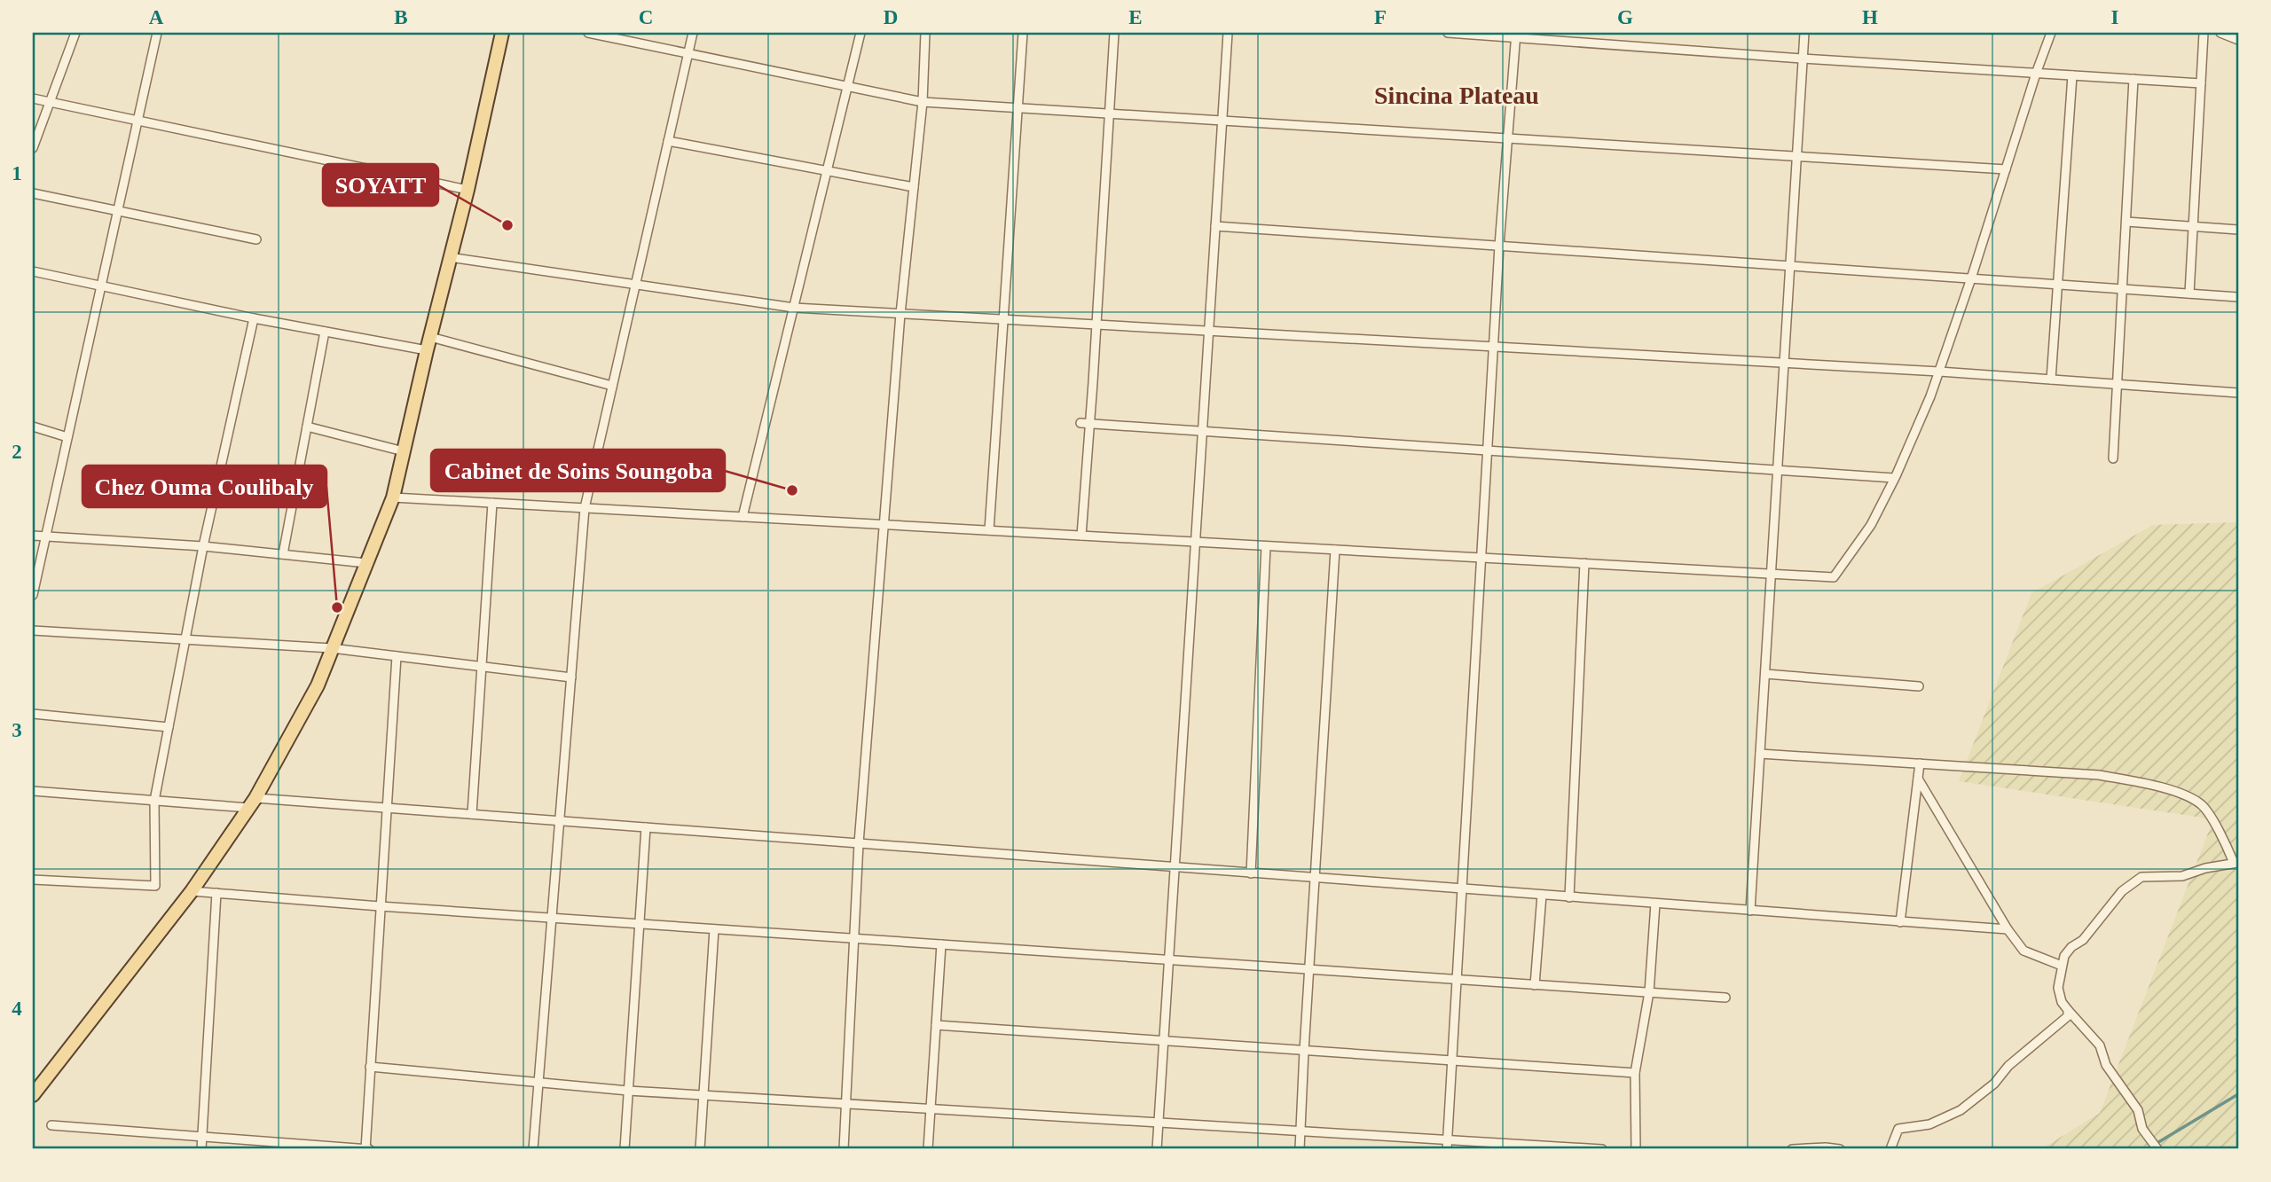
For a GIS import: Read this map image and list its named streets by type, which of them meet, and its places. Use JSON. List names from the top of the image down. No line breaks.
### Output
{"districts":["Sincina Plateau"],"places":["SOYATT","Cabinet de Soins Soungoba","Chez Ouma Coulibaly"],"grid":{"columns":["A","B","C","D","E","F","G","H","I"],"rows":["1","2","3","4"]}}
